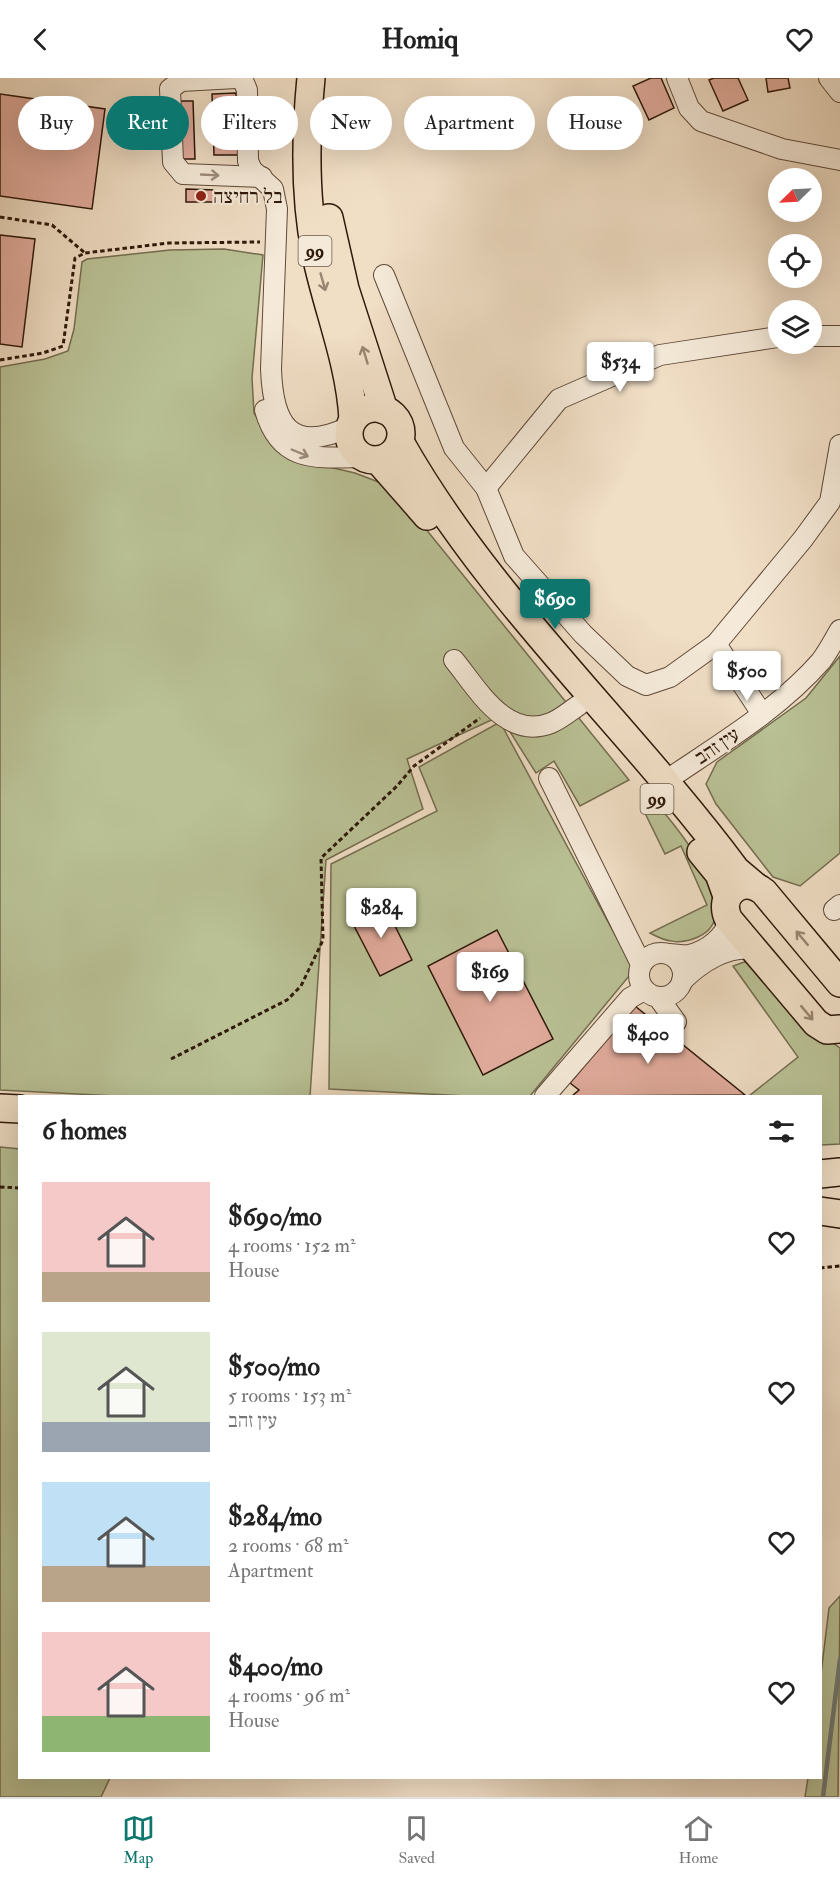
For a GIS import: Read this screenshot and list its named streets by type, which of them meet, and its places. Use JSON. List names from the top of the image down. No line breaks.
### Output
{"streets":{"highway":["99"],"street":["עין זהב"]},"crossings":[["99","עין זהב"]],"places":["בל רחיצה"],"north":"bottom left","page":{"header":"Homiq","chip":["Buy","Rent","Filters","New","Apartment","House"],"price":["$534","$690","$500","$284","$169","$400"],"heading":"6 homes","list":[{"name":"$690/mo","note":"4 rooms · 152 m² · House"},{"name":"$500/mo","note":"5 rooms · 153 m² · עין זהב"},{"name":"$284/mo","note":"2 rooms · 68 m² · Apartment"},{"name":"$400/mo","note":"4 rooms · 96 m² · House"}],"tabs":["Map","Saved","Home"]}}
